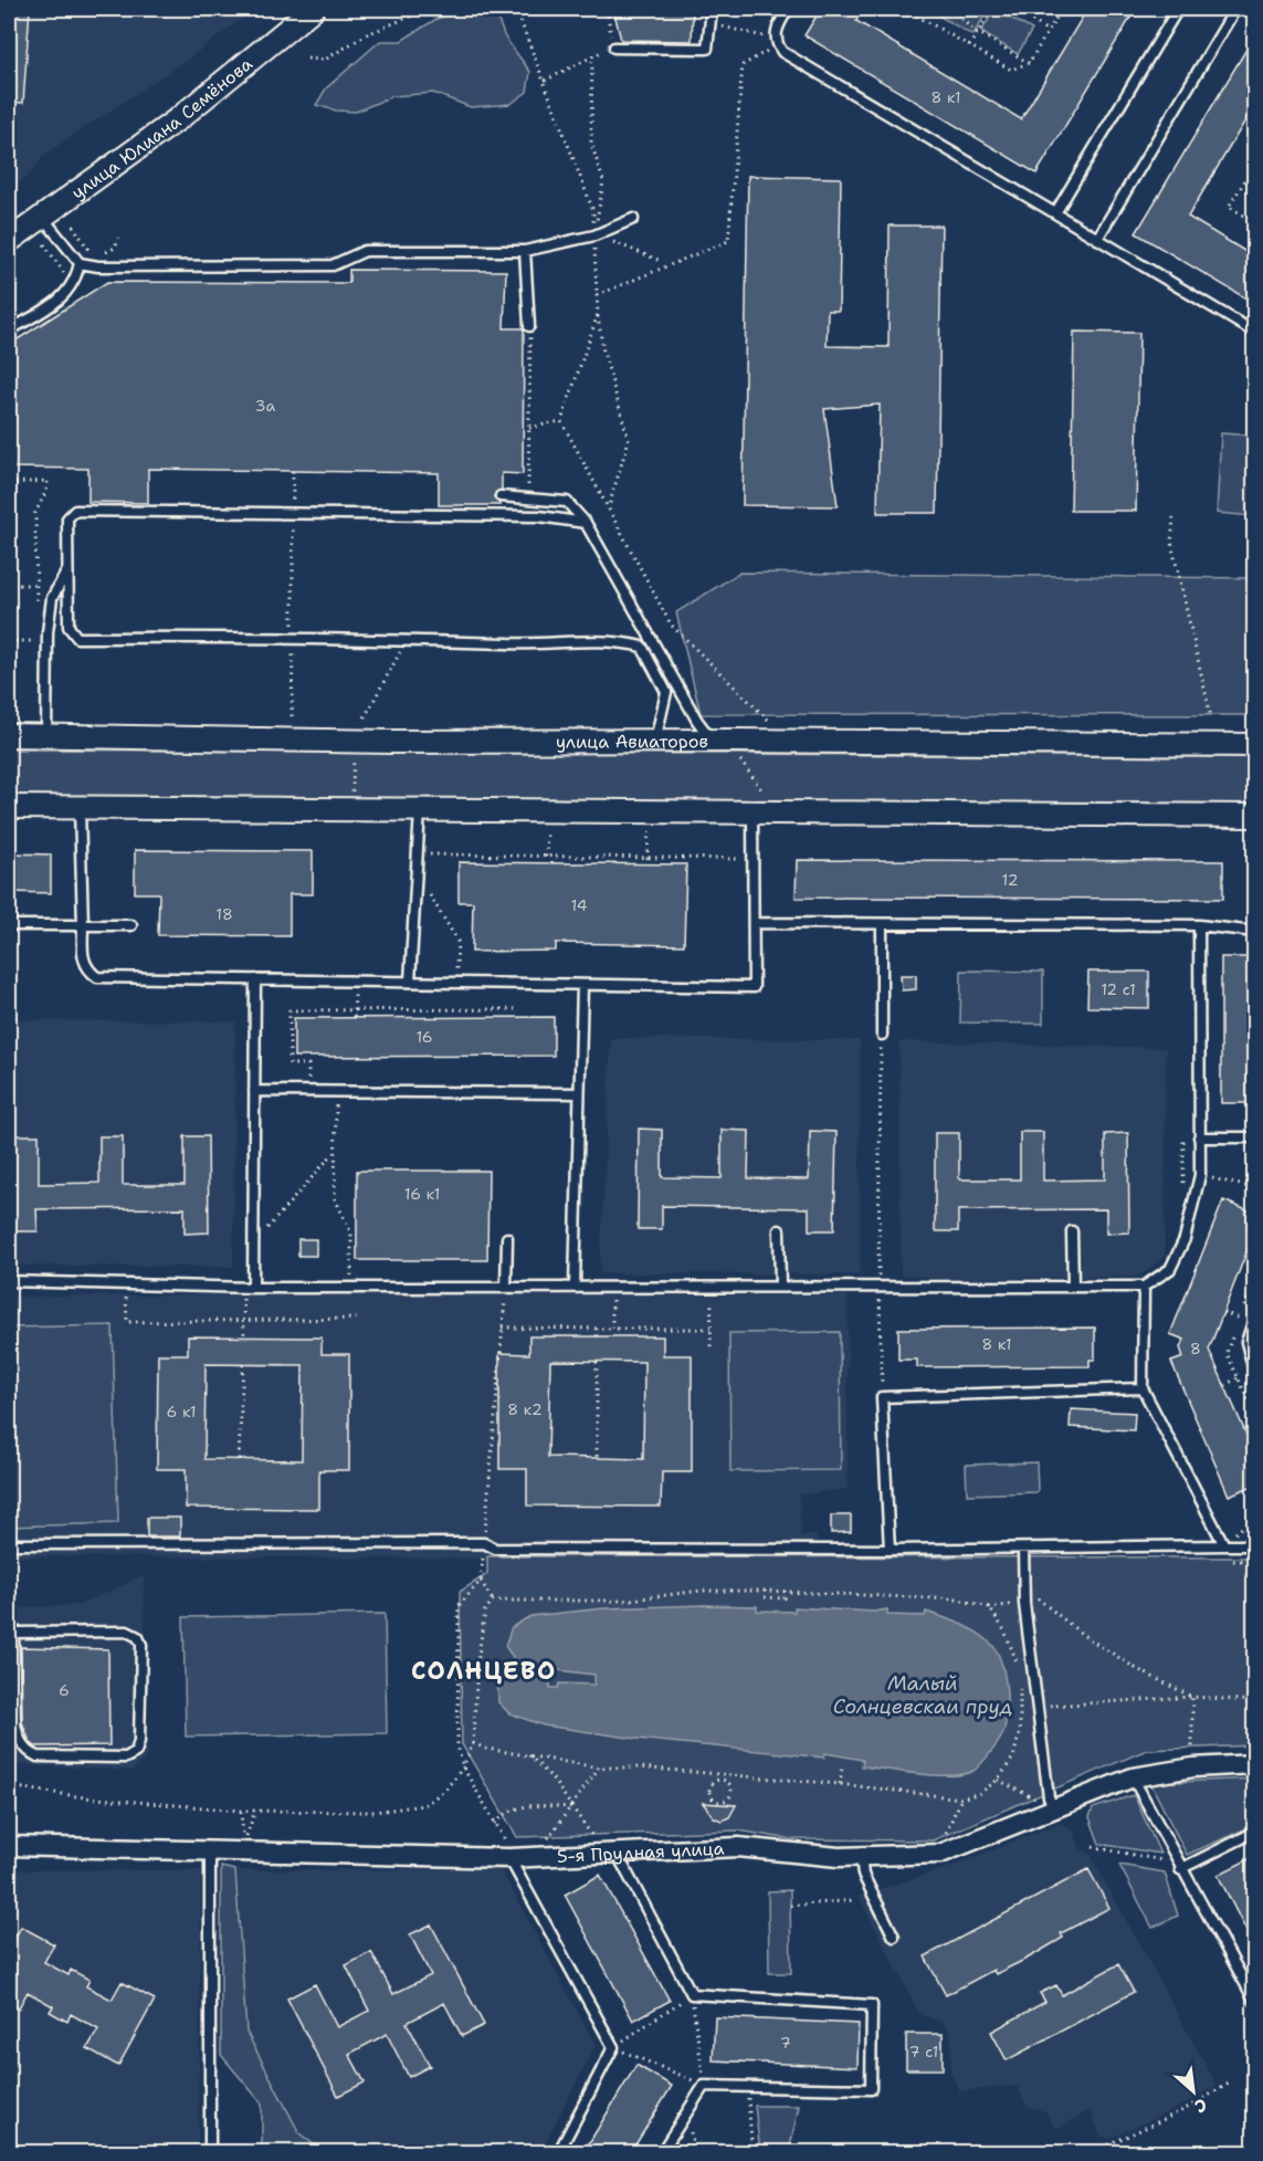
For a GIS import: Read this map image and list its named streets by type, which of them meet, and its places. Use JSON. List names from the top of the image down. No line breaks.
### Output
{"streets":{"street":["улица Юлиана Семёнова","улица Авиаторов","5-я Прудная улица"]},"districts":["СОЛНЦЕВО"],"water":["Малый Солнцевскаи пруд"],"house_numbers":["8 к1","3а","12","14","18","12 с1","16","16 к1","8 к1","8","8 к2","6 к1","6","7","7 с1"],"north":"bottom right"}
